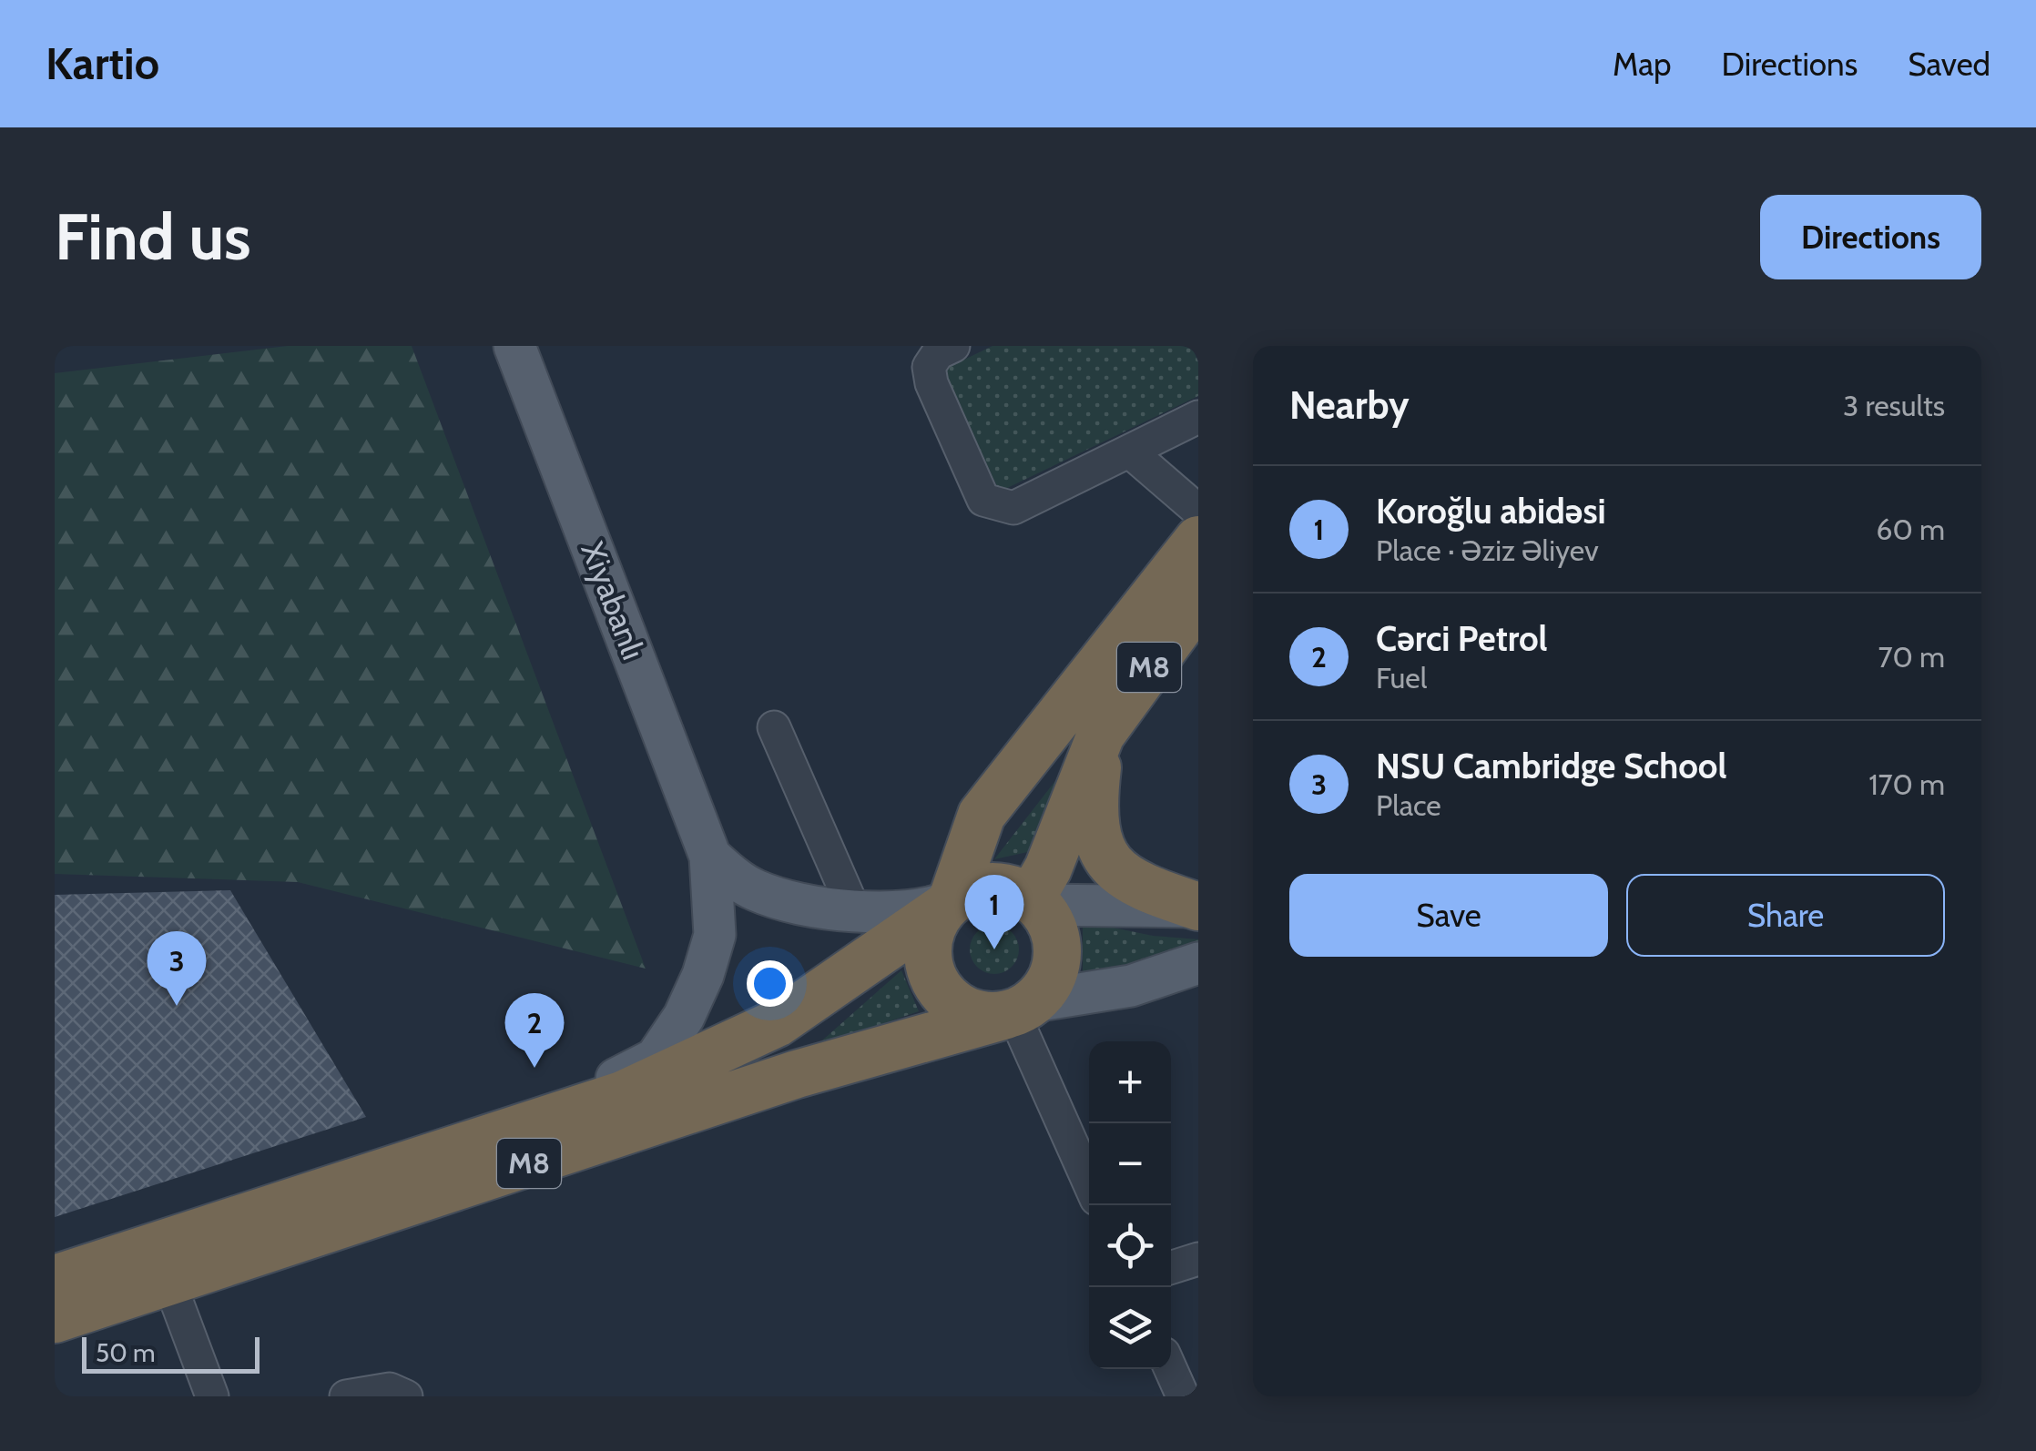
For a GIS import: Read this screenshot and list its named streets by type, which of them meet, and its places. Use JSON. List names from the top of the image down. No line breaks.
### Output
{"streets":{"highway":["M8"],"main road":["Xiyabanlı"]},"crossings":[["Xiyabanlı","M8"]],"scale_bar":"50 m","page":{"header":"Kartio","nav":["Map","Directions","Saved"],"buttons":["Directions",["Save","Share"]],"title":"Find us","heading":["Nearby","3 results"],"list":[{"mark":"1","name":"Koroğlu abidəsi","note":"Place · Əziz Əliyev","value":"60 m"},{"mark":"2","name":"Cərci Petrol","note":"Fuel","value":"70 m"},{"mark":"3","name":"NSU Cambridge School","note":"Place","value":"170 m"}],"pins":["1","3","2"],"map_buttons":["+","−"],"scale":"50 m"}}
